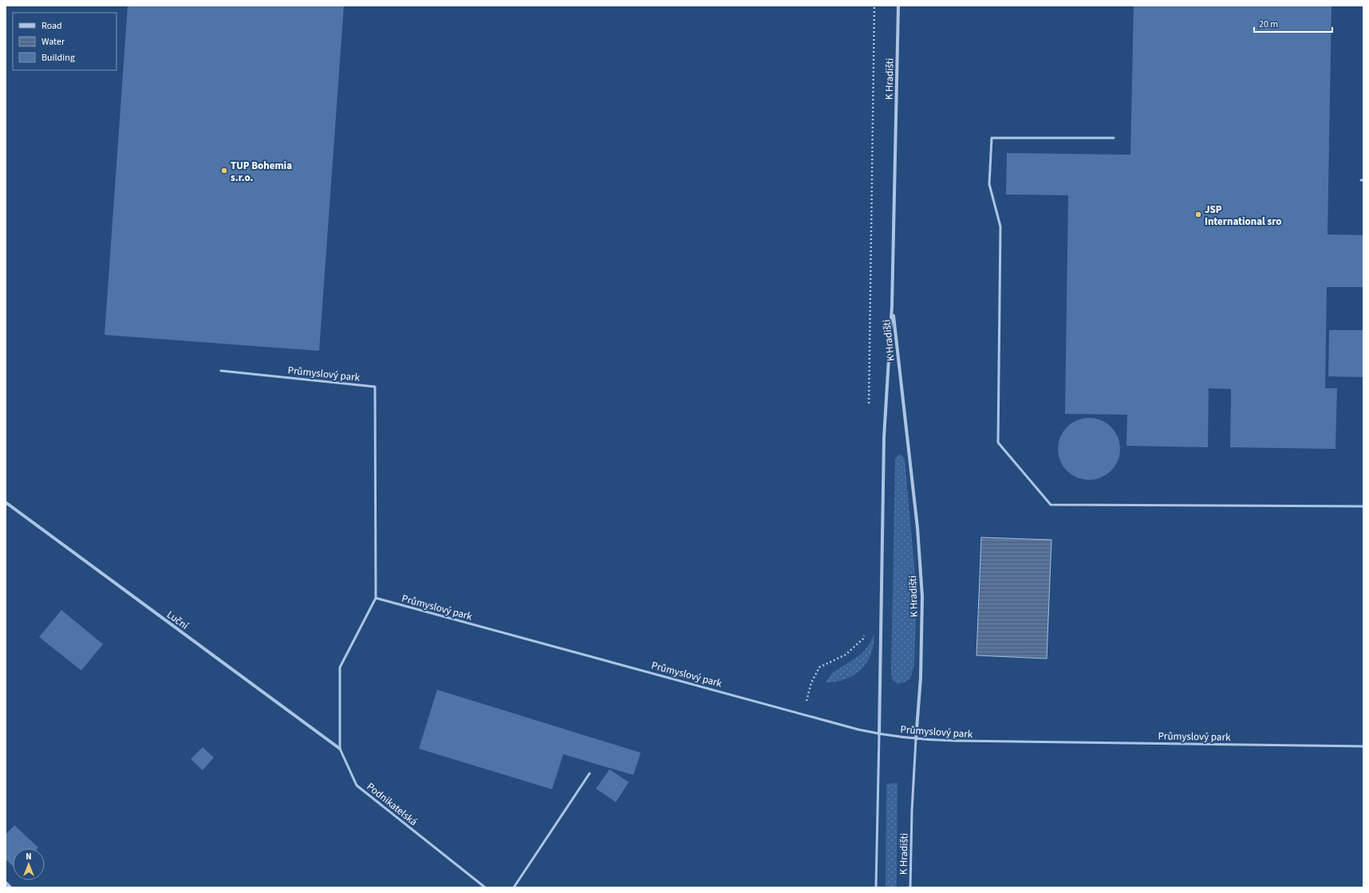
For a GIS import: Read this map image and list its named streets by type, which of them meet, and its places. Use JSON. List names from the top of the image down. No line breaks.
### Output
{"streets":{"street":["K Hradišti","Luční"],"lane":["Průmyslový park","Podnikatelská"]},"crossings":[["K Hradišti","Průmyslový park"],["Průmyslový park","Podnikatelská"],["Luční","Podnikatelská"]],"places":["TUP Bohemia s.r.o.","JSP International sro"],"legend":["Road","Water","Building"],"scale_bar":"20 m","north":"top"}
